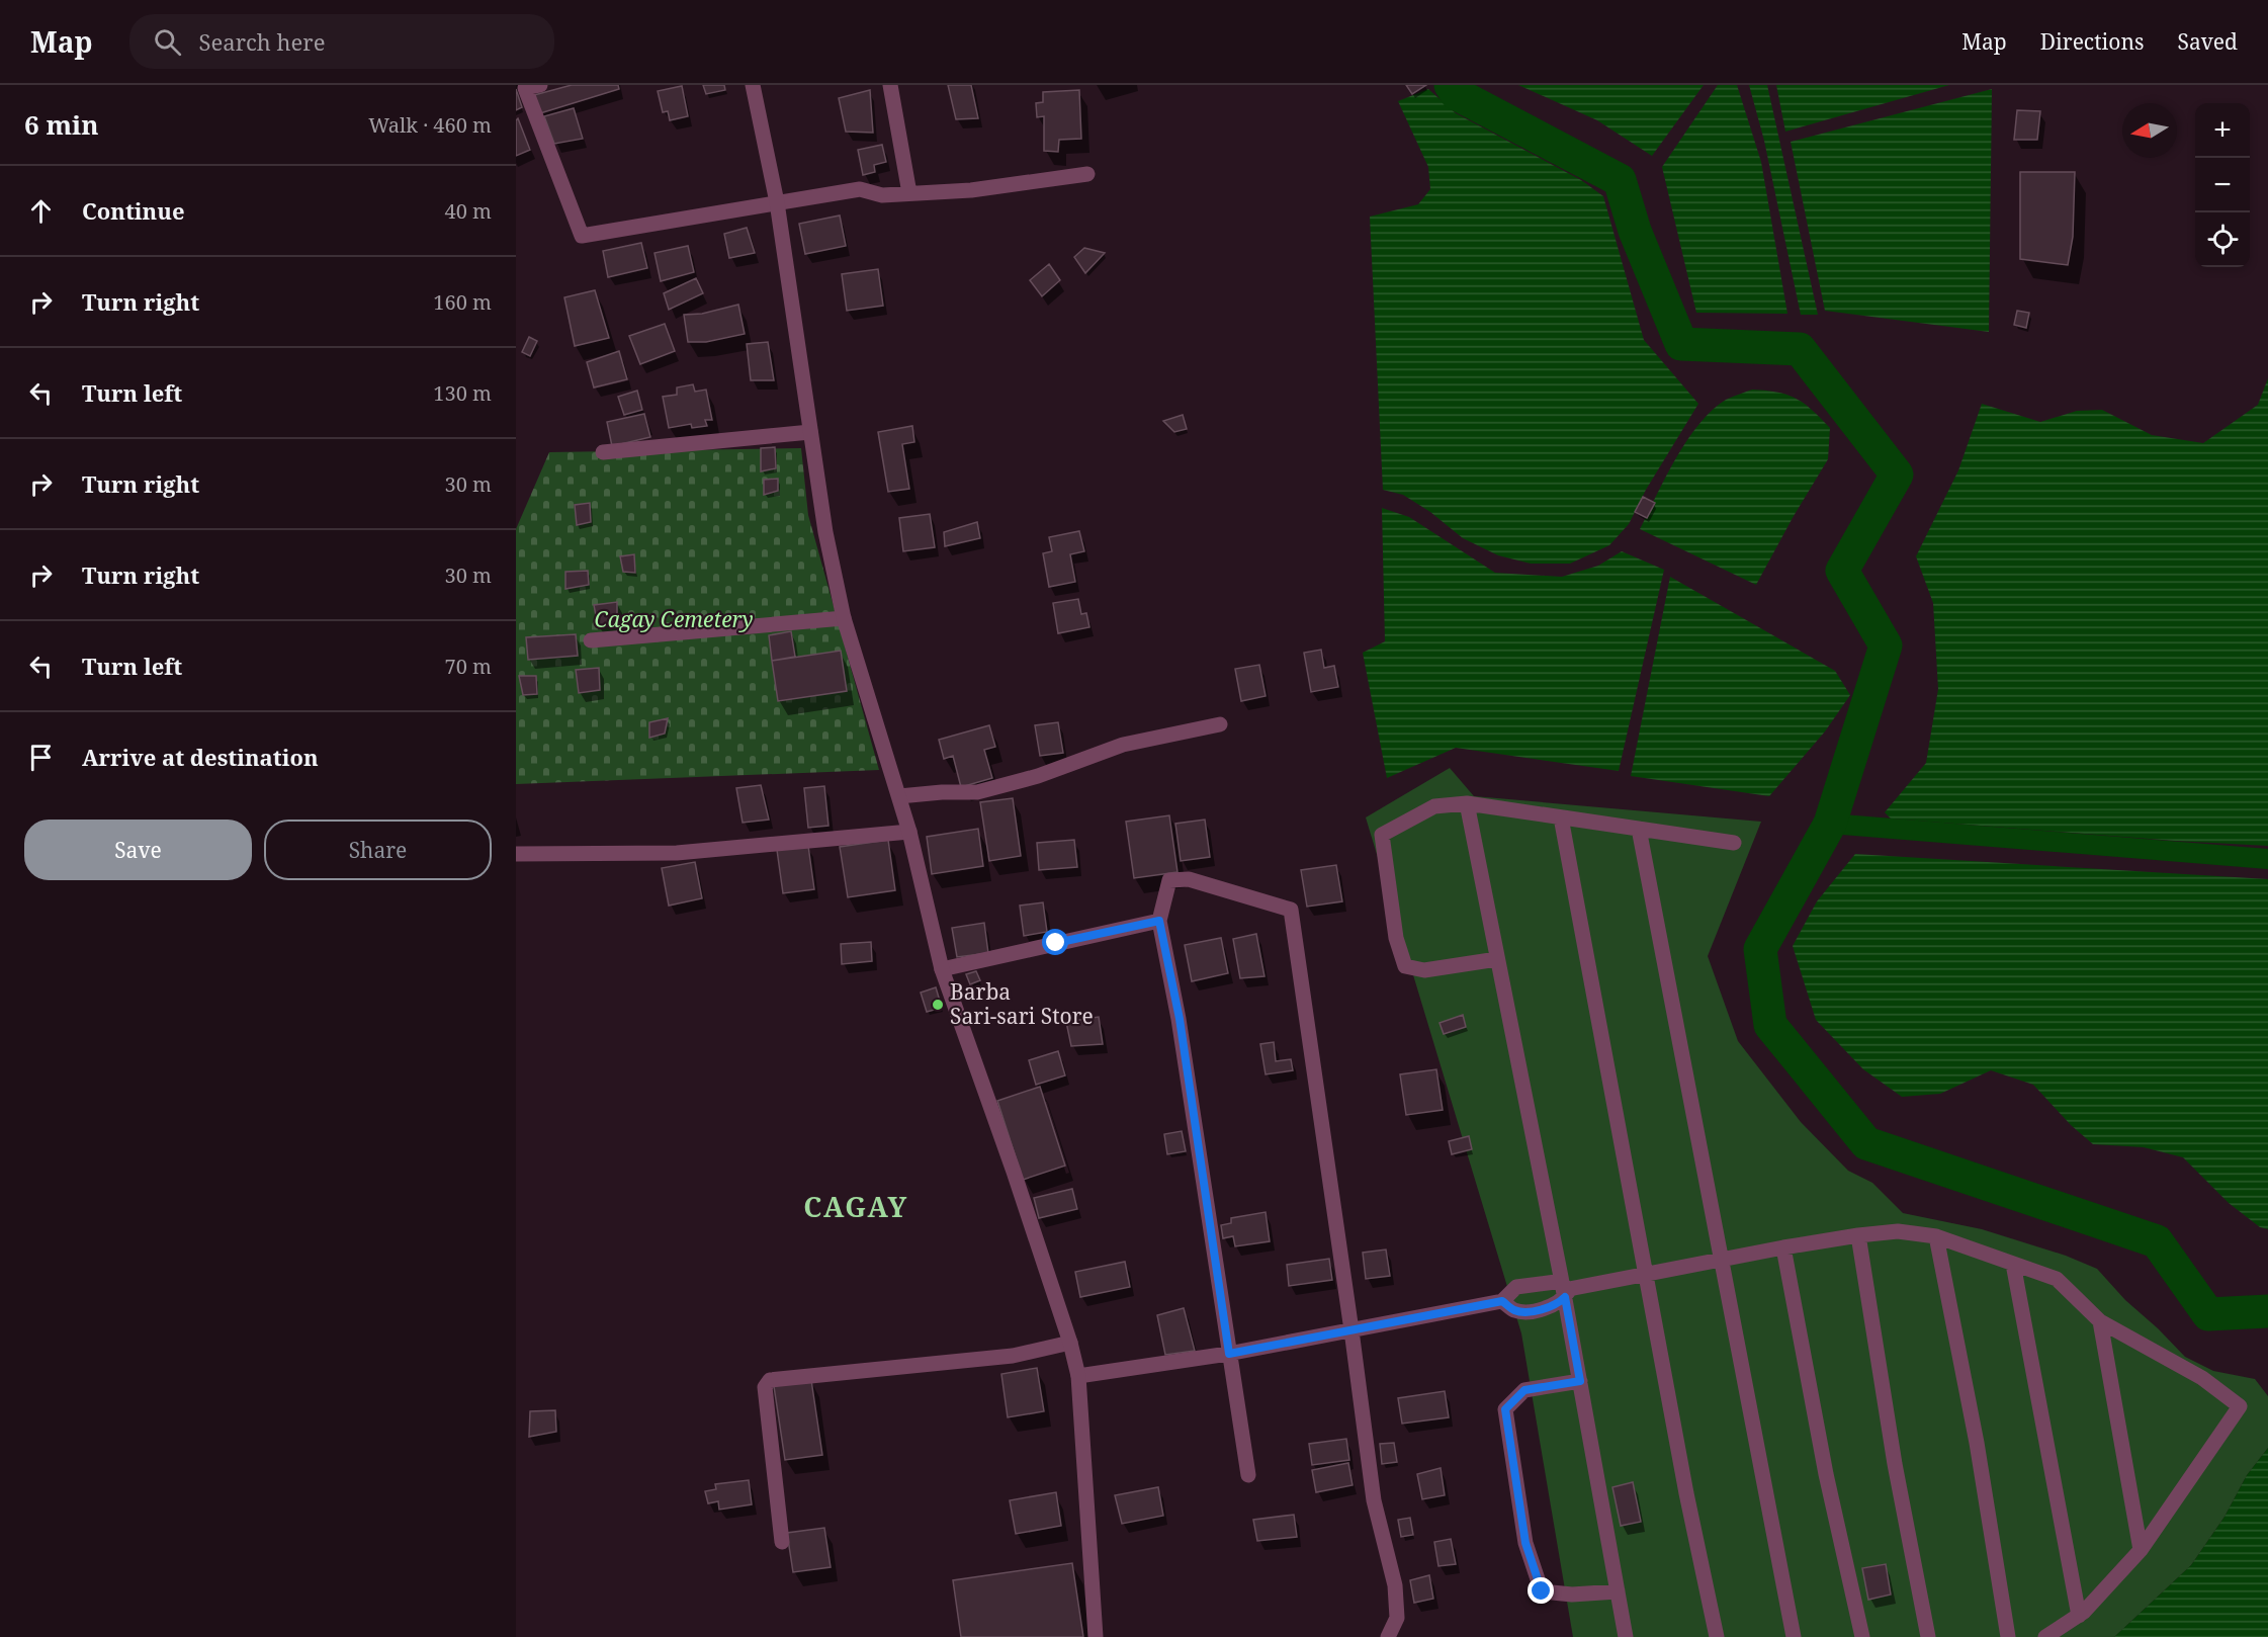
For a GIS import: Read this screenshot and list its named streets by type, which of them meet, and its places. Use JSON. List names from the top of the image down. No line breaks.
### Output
{"districts":["CAGAY"],"parks":["Cagay Cemetery"],"places":["Barba Sari-sari Store"],"north":"left","page":{"header":"Map","search":"Search here","nav":["Map","Directions","Saved"],"heading":["6 min","Walk · 460 m"],"map_buttons":["+","−"],"list":[["Continue","40 m"],["Turn right","160 m"],["Turn left","130 m"],["Turn right","30 m"],["Turn right","30 m"],["Turn left","70 m"],"Arrive at destination"],"buttons":["Save","Share"]}}
